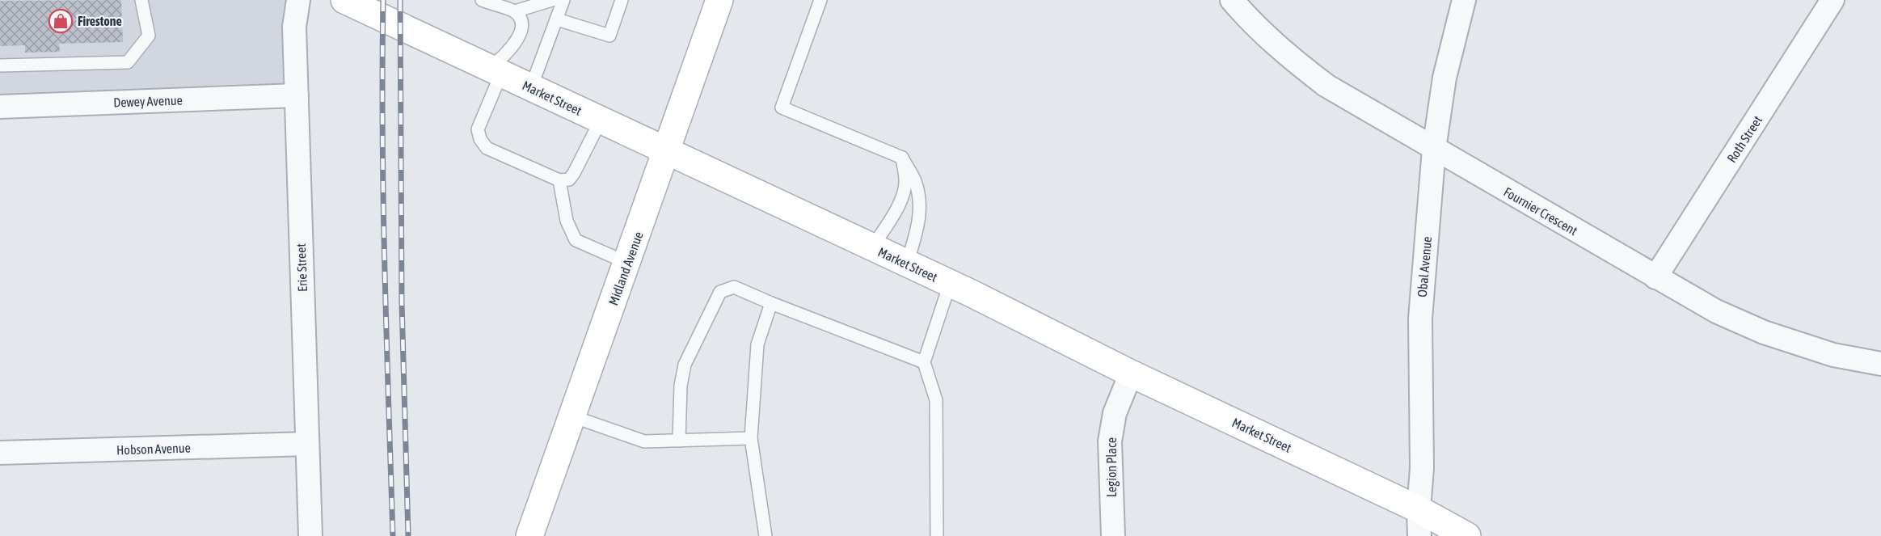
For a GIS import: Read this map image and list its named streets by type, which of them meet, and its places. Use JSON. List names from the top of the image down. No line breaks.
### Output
{"streets":{"main road":["Market Street","Midland Avenue"],"street":["Dewey Avenue","Roth Street","Fournier Crescent","Obal Avenue","Erie Street","Hobson Avenue","Legion Place"]},"crossings":[["Market Street","Obal Avenue"],["Market Street","Midland Avenue"],["Market Street","Legion Place"],["Dewey Avenue","Erie Street"],["Roth Street","Fournier Crescent"],["Fournier Crescent","Obal Avenue"],["Erie Street","Hobson Avenue"]],"places":{"shop":["Firestone"]}}
